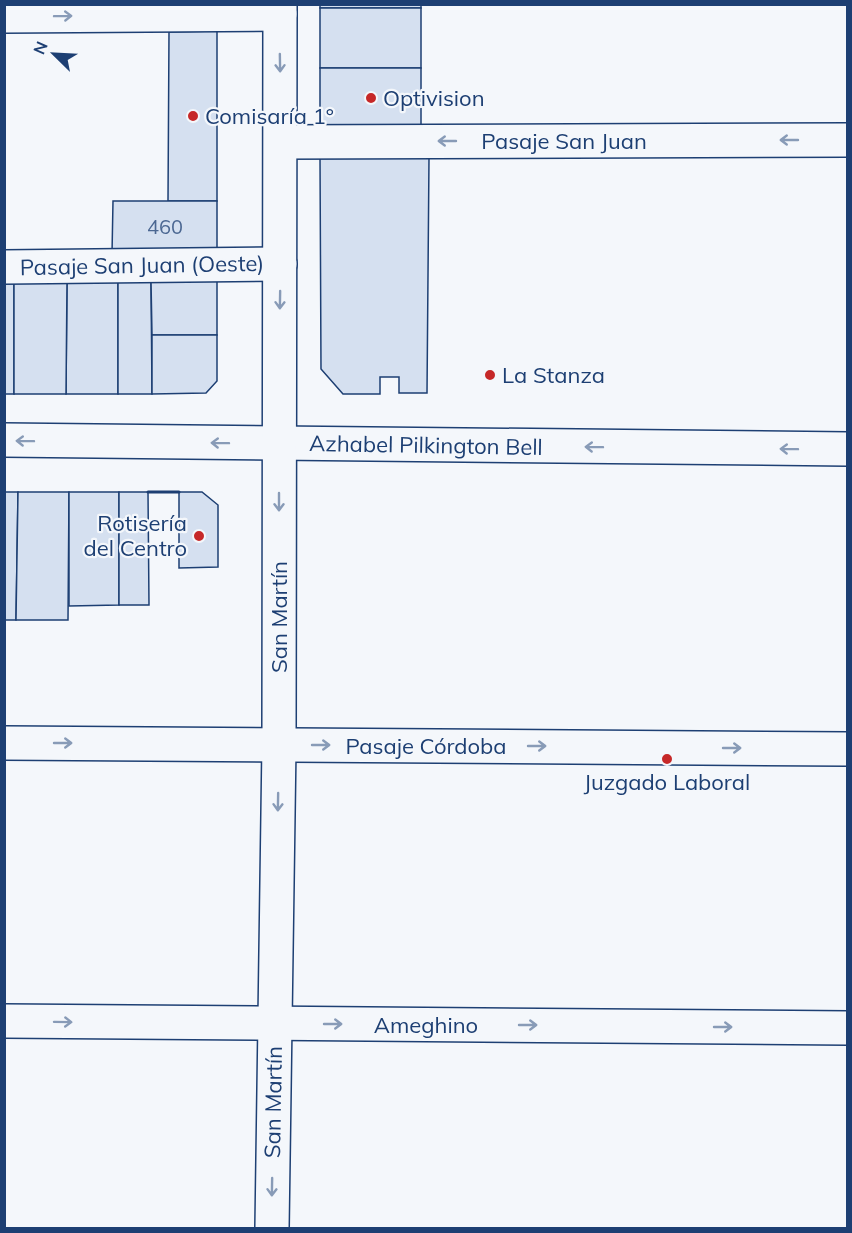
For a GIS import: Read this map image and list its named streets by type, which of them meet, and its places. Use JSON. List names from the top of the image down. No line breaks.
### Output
{"streets":{"street":["Pasaje San Juan","Pasaje San Juan (Oeste)","Azhabel Pilkington Bell","San Martín","Pasaje Córdoba","Ameghino"]},"crossings":[["Pasaje San Juan","San Martín"],["Pasaje San Juan (Oeste)","San Martín"],["Azhabel Pilkington Bell","San Martín"],["San Martín","Pasaje Córdoba"],["San Martín","Ameghino"]],"one_way":["Pasaje San Juan","Azhabel Pilkington Bell","San Martín","Pasaje Córdoba","Ameghino"],"places":["Optivision","Comisaría 1°","La Stanza","Rotisería del Centro","Juzgado Laboral"],"house_numbers":["460"],"north":"top left"}
